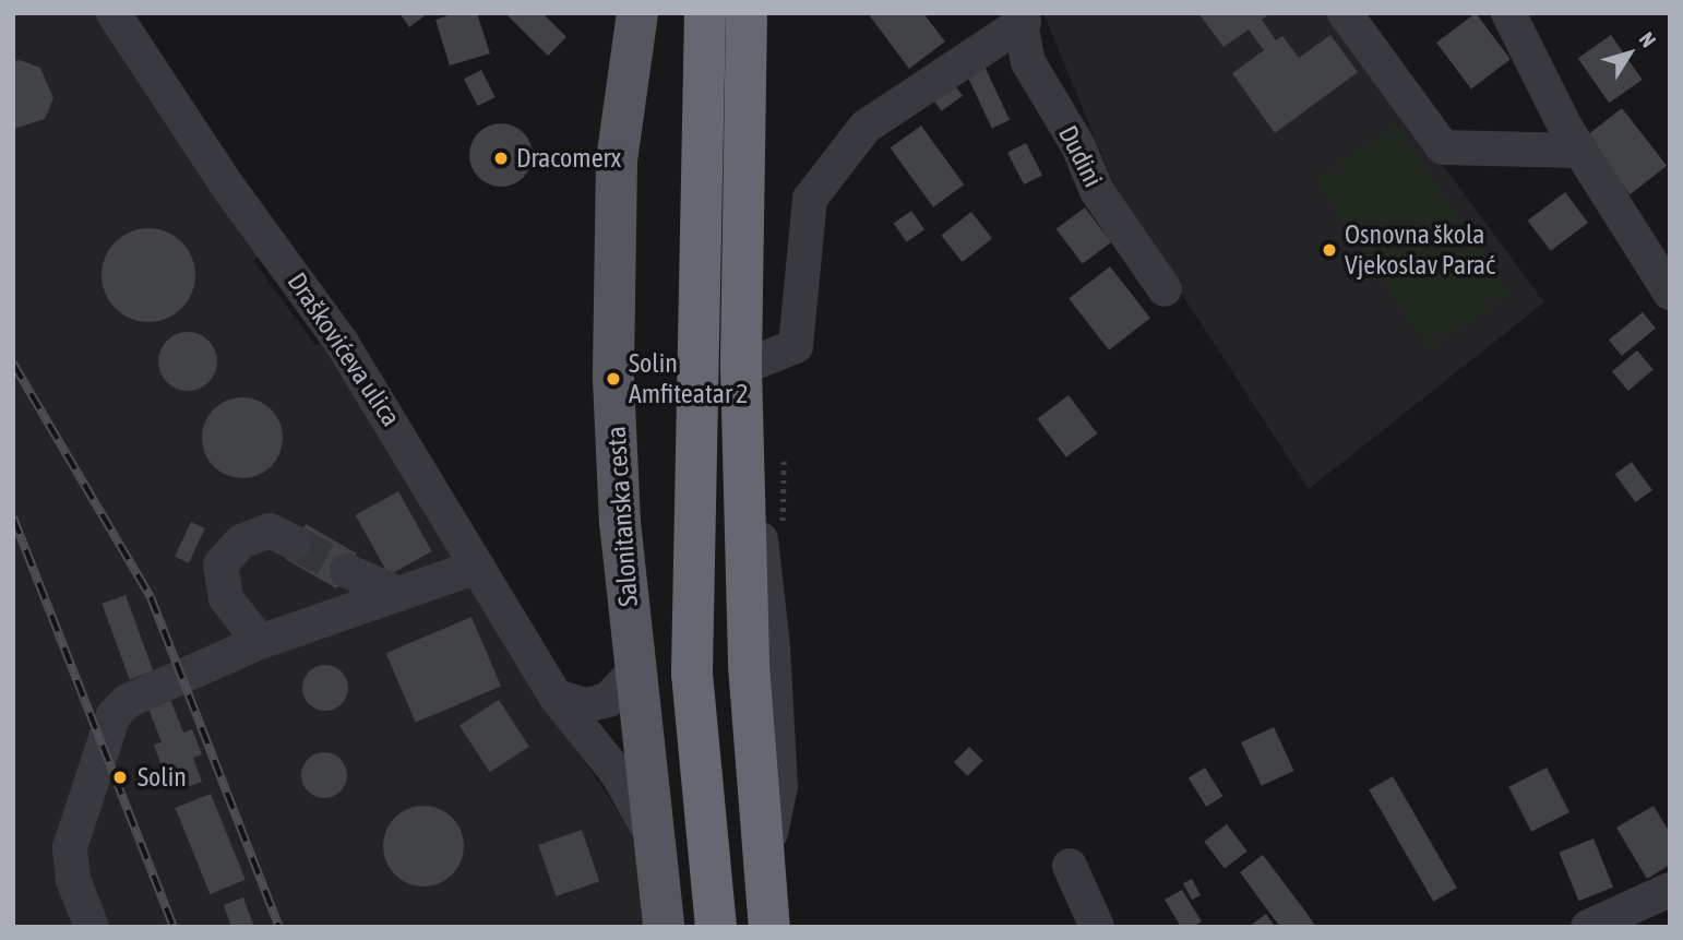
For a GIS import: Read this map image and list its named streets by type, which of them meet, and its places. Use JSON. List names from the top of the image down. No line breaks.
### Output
{"streets":{"main road":["Salonitanska cesta"],"street":["Dudini","Draškovićeva ulica"]},"crossings":[["Draškovićeva ulica","Salonitanska cesta"]],"places":["Dracomerx","Osnovna škola Vjekoslav Parać","Solin Amfiteatar 2","Solin"],"north":"top right"}
